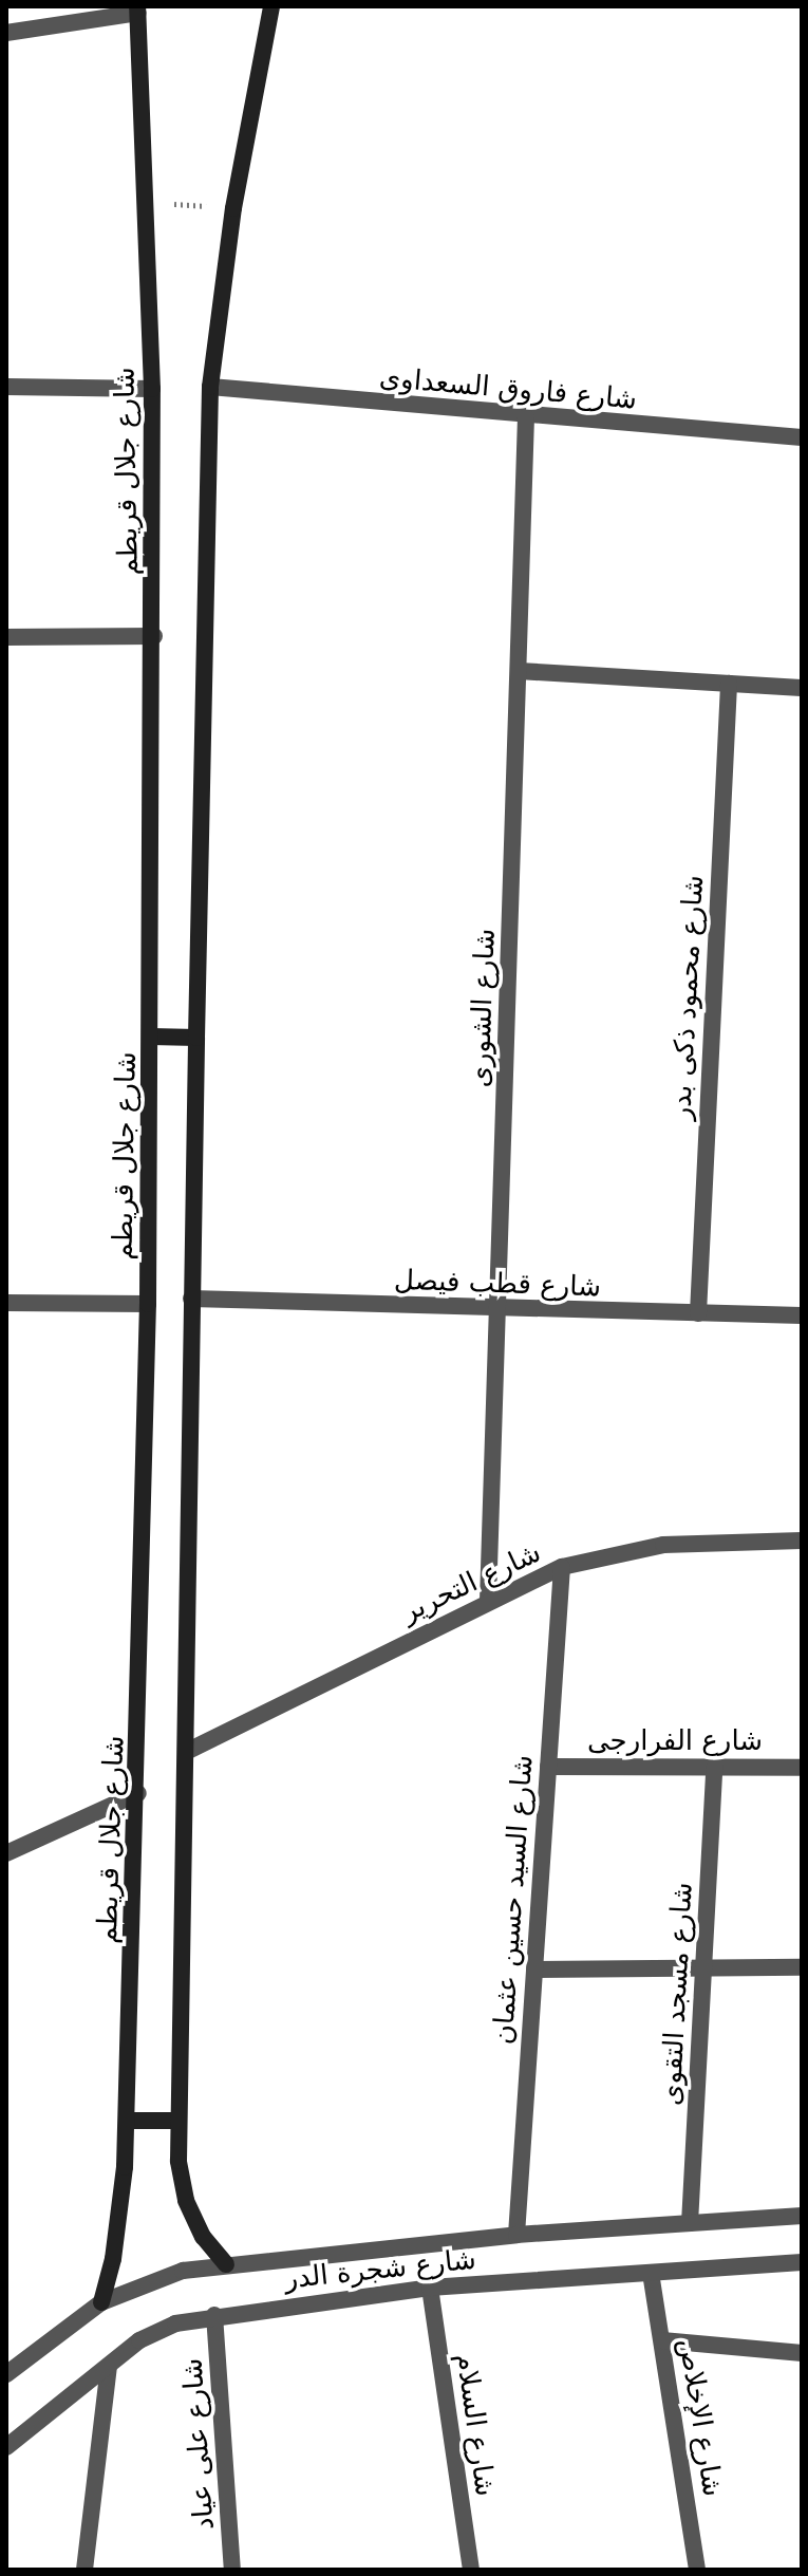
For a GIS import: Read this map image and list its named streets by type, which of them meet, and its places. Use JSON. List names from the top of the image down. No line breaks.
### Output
{"streets":{"main road":["شارع جلال قريطم"],"street":["شارع فاروق السعداوى","شارع محمود ذكى بدر","شارع الشورى","شارع قطب فيصل","شارع التحرير","شارع الفرارجى","شارع السيد حسين عثمان","شارع مسجد التقوى","شارع شجرة الدر","شارع الإخلاص","شارع السلام","شارع على عياد"]},"crossings":[["شارع فاروق السعداوى","شارع الشورى"],["شارع جلال قريطم","شارع شجرة الدر"],["شارع محمود ذكى بدر","شارع قطب فيصل"],["شارع الشورى","شارع قطب فيصل"],["شارع الشورى","شارع التحرير"],["شارع التحرير","شارع السيد حسين عثمان"],["شارع الفرارجى","شارع السيد حسين عثمان"],["شارع الفرارجى","شارع مسجد التقوى"],["شارع السيد حسين عثمان","شارع شجرة الدر"],["شارع مسجد التقوى","شارع شجرة الدر"],["شارع شجرة الدر","شارع الإخلاص"],["شارع شجرة الدر","شارع السلام"],["شارع شجرة الدر","شارع على عياد"]]}
